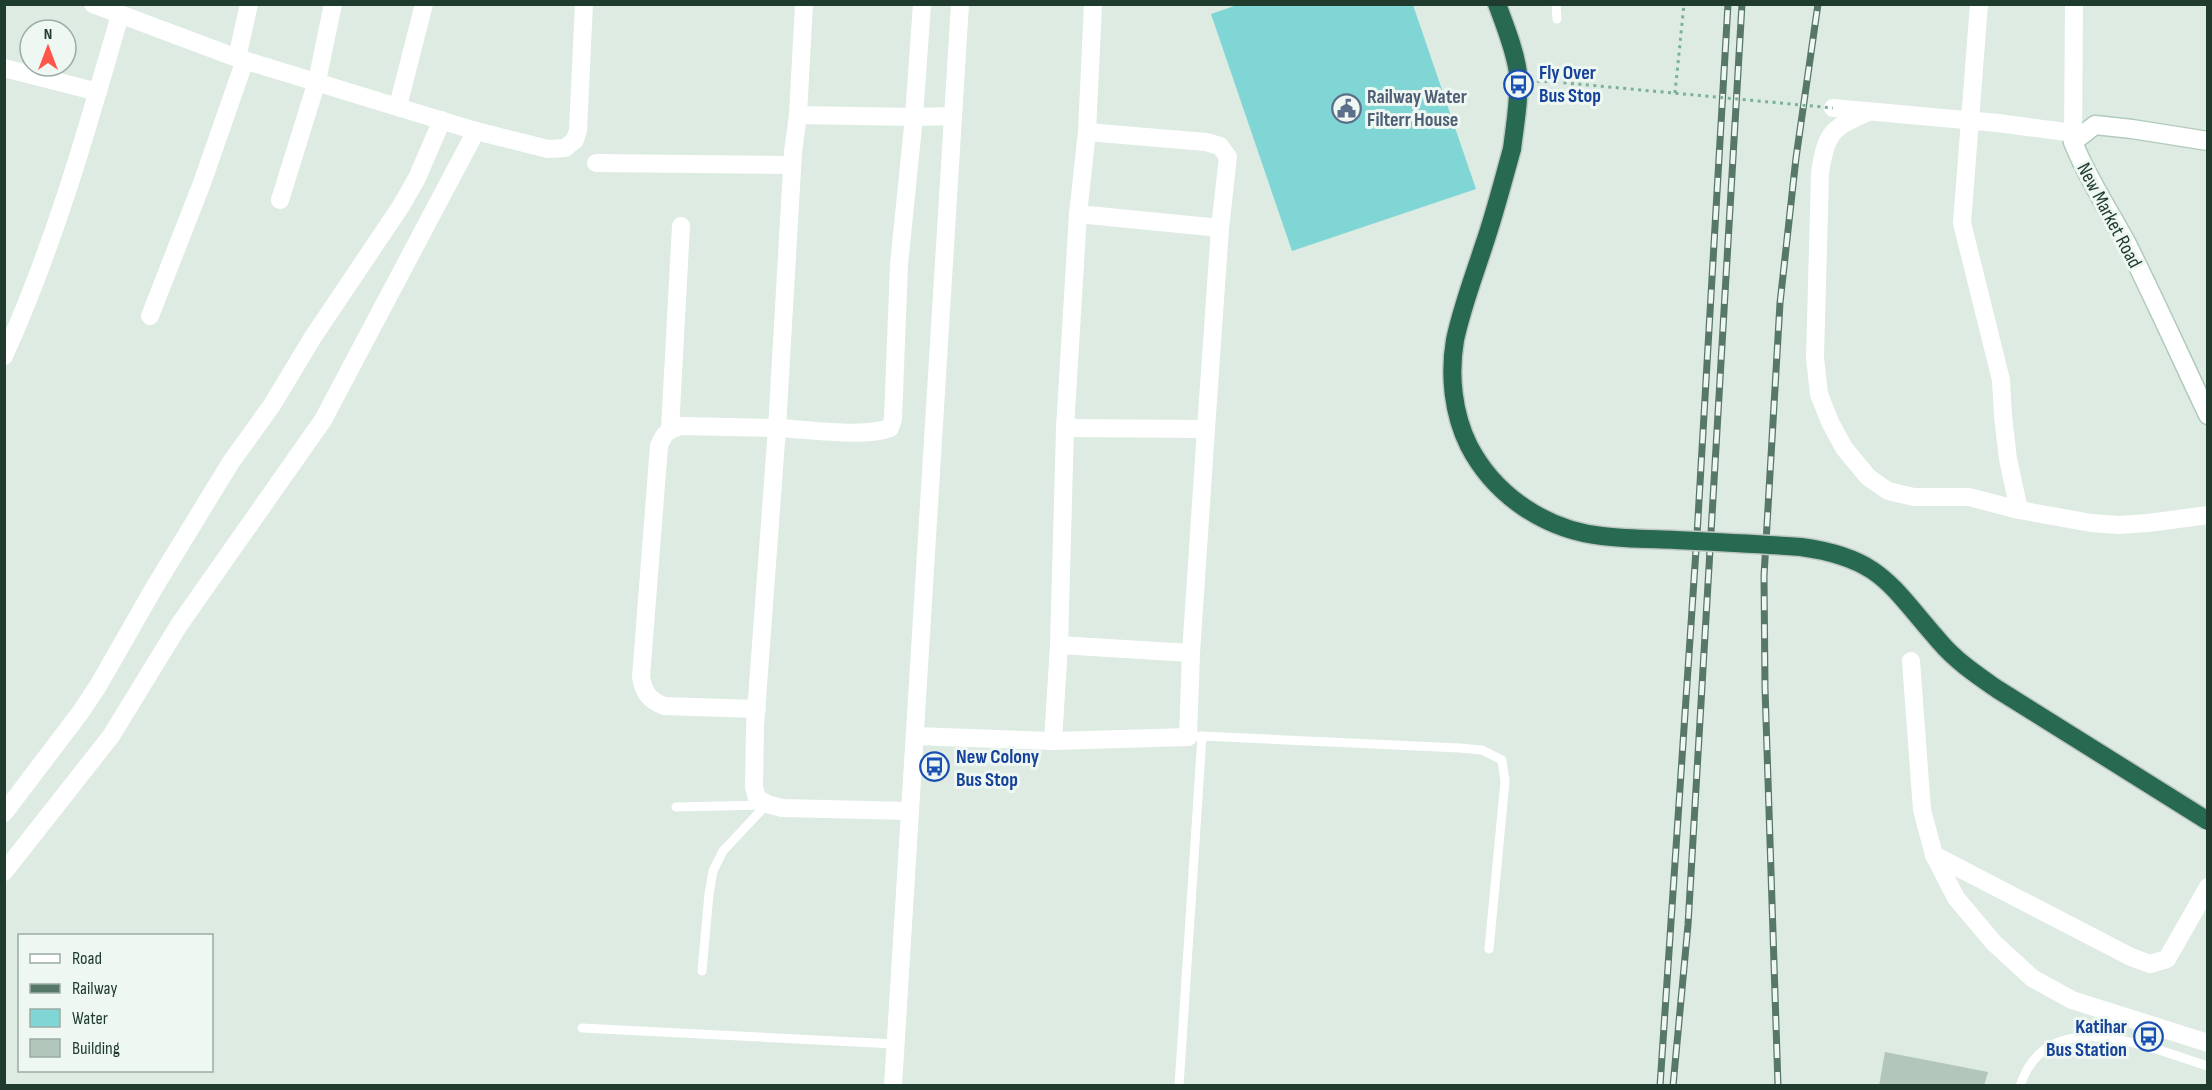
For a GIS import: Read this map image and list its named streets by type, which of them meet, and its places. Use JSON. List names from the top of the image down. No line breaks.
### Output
{"streets":{"street":["New Market Road"]},"places":{"bus stop":["Fly Over Bus Stop","New Colony Bus Stop","Katihar Bus Station"],"public building":["Railway Water Filterr House"]},"legend":["Road","Railway","Water","Building"],"north":"top"}
